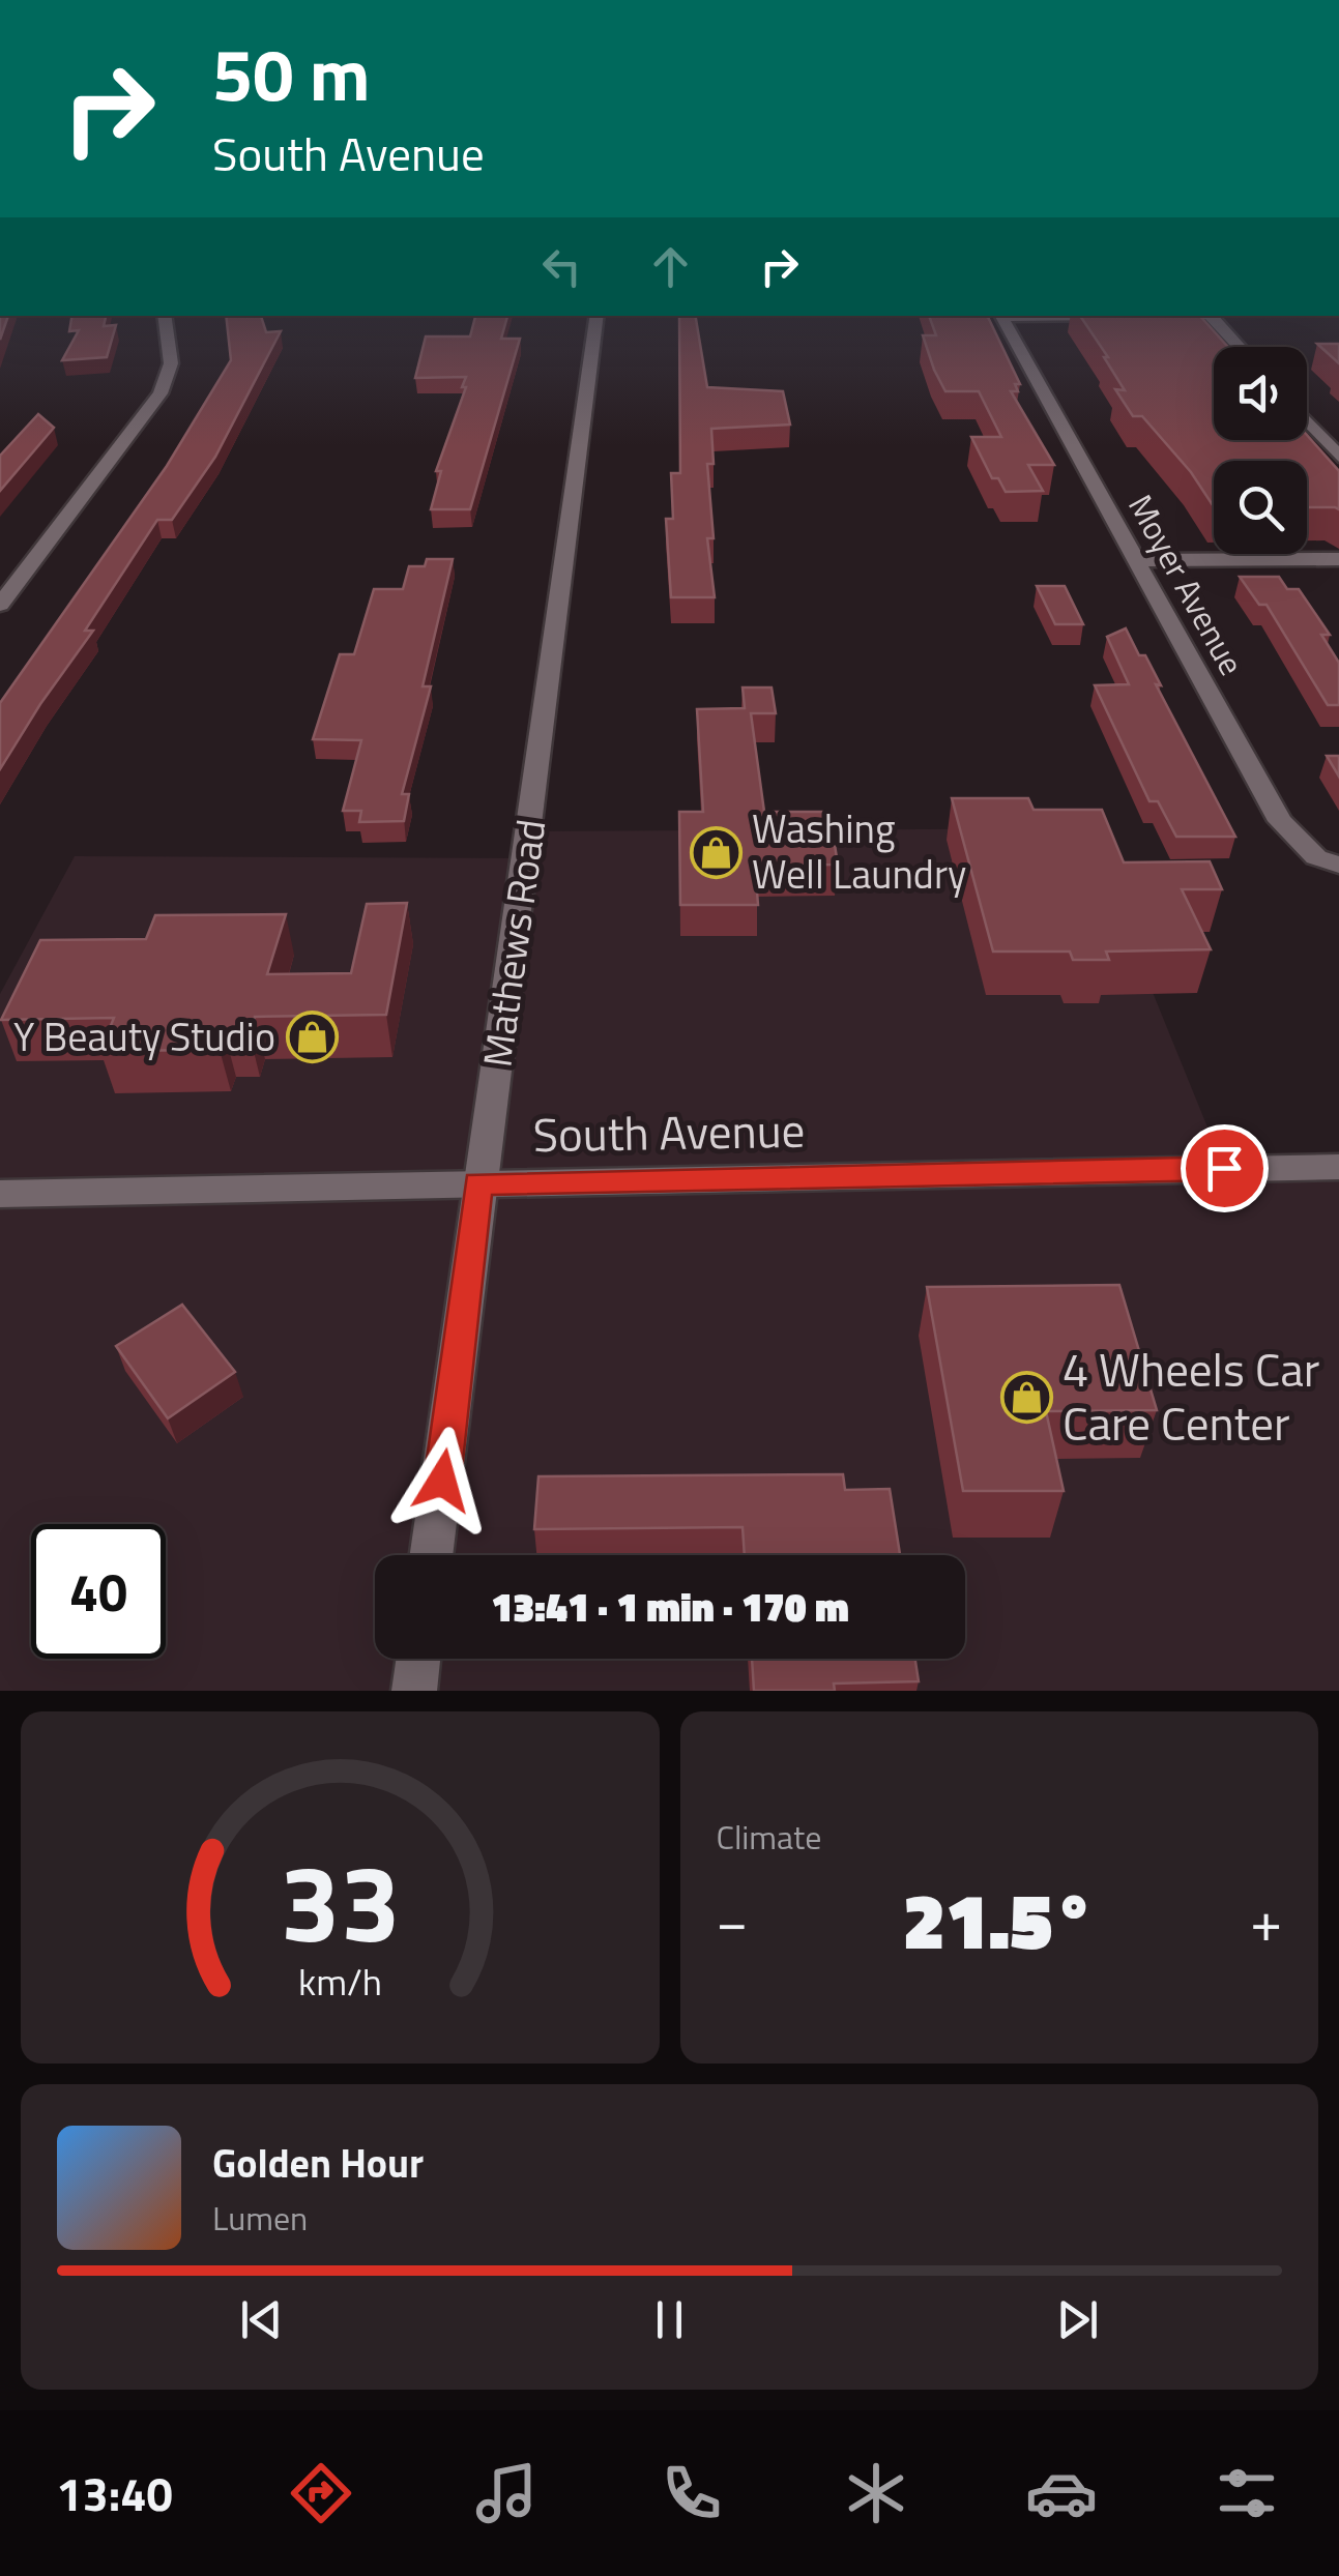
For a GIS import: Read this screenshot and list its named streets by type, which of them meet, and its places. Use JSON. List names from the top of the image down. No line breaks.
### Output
{"streets":{"street":["Moyer Avenue","Mathews Road","South Avenue"]},"crossings":[["Mathews Road","South Avenue"]],"places":{"shop":["Washing Well Laundry","Y Beauty Studio","4 Wheels Car Care Center"]},"page":{"turn":["50 m","South Avenue"],"limit":"40","trip":"13:41 · 1 min · 170 m","tile":"Climate","heat":["−","21.5°","+"],"song":["Golden Hour","Lumen"],"tabs":"13:40","gauge":["33","km/h"]}}
